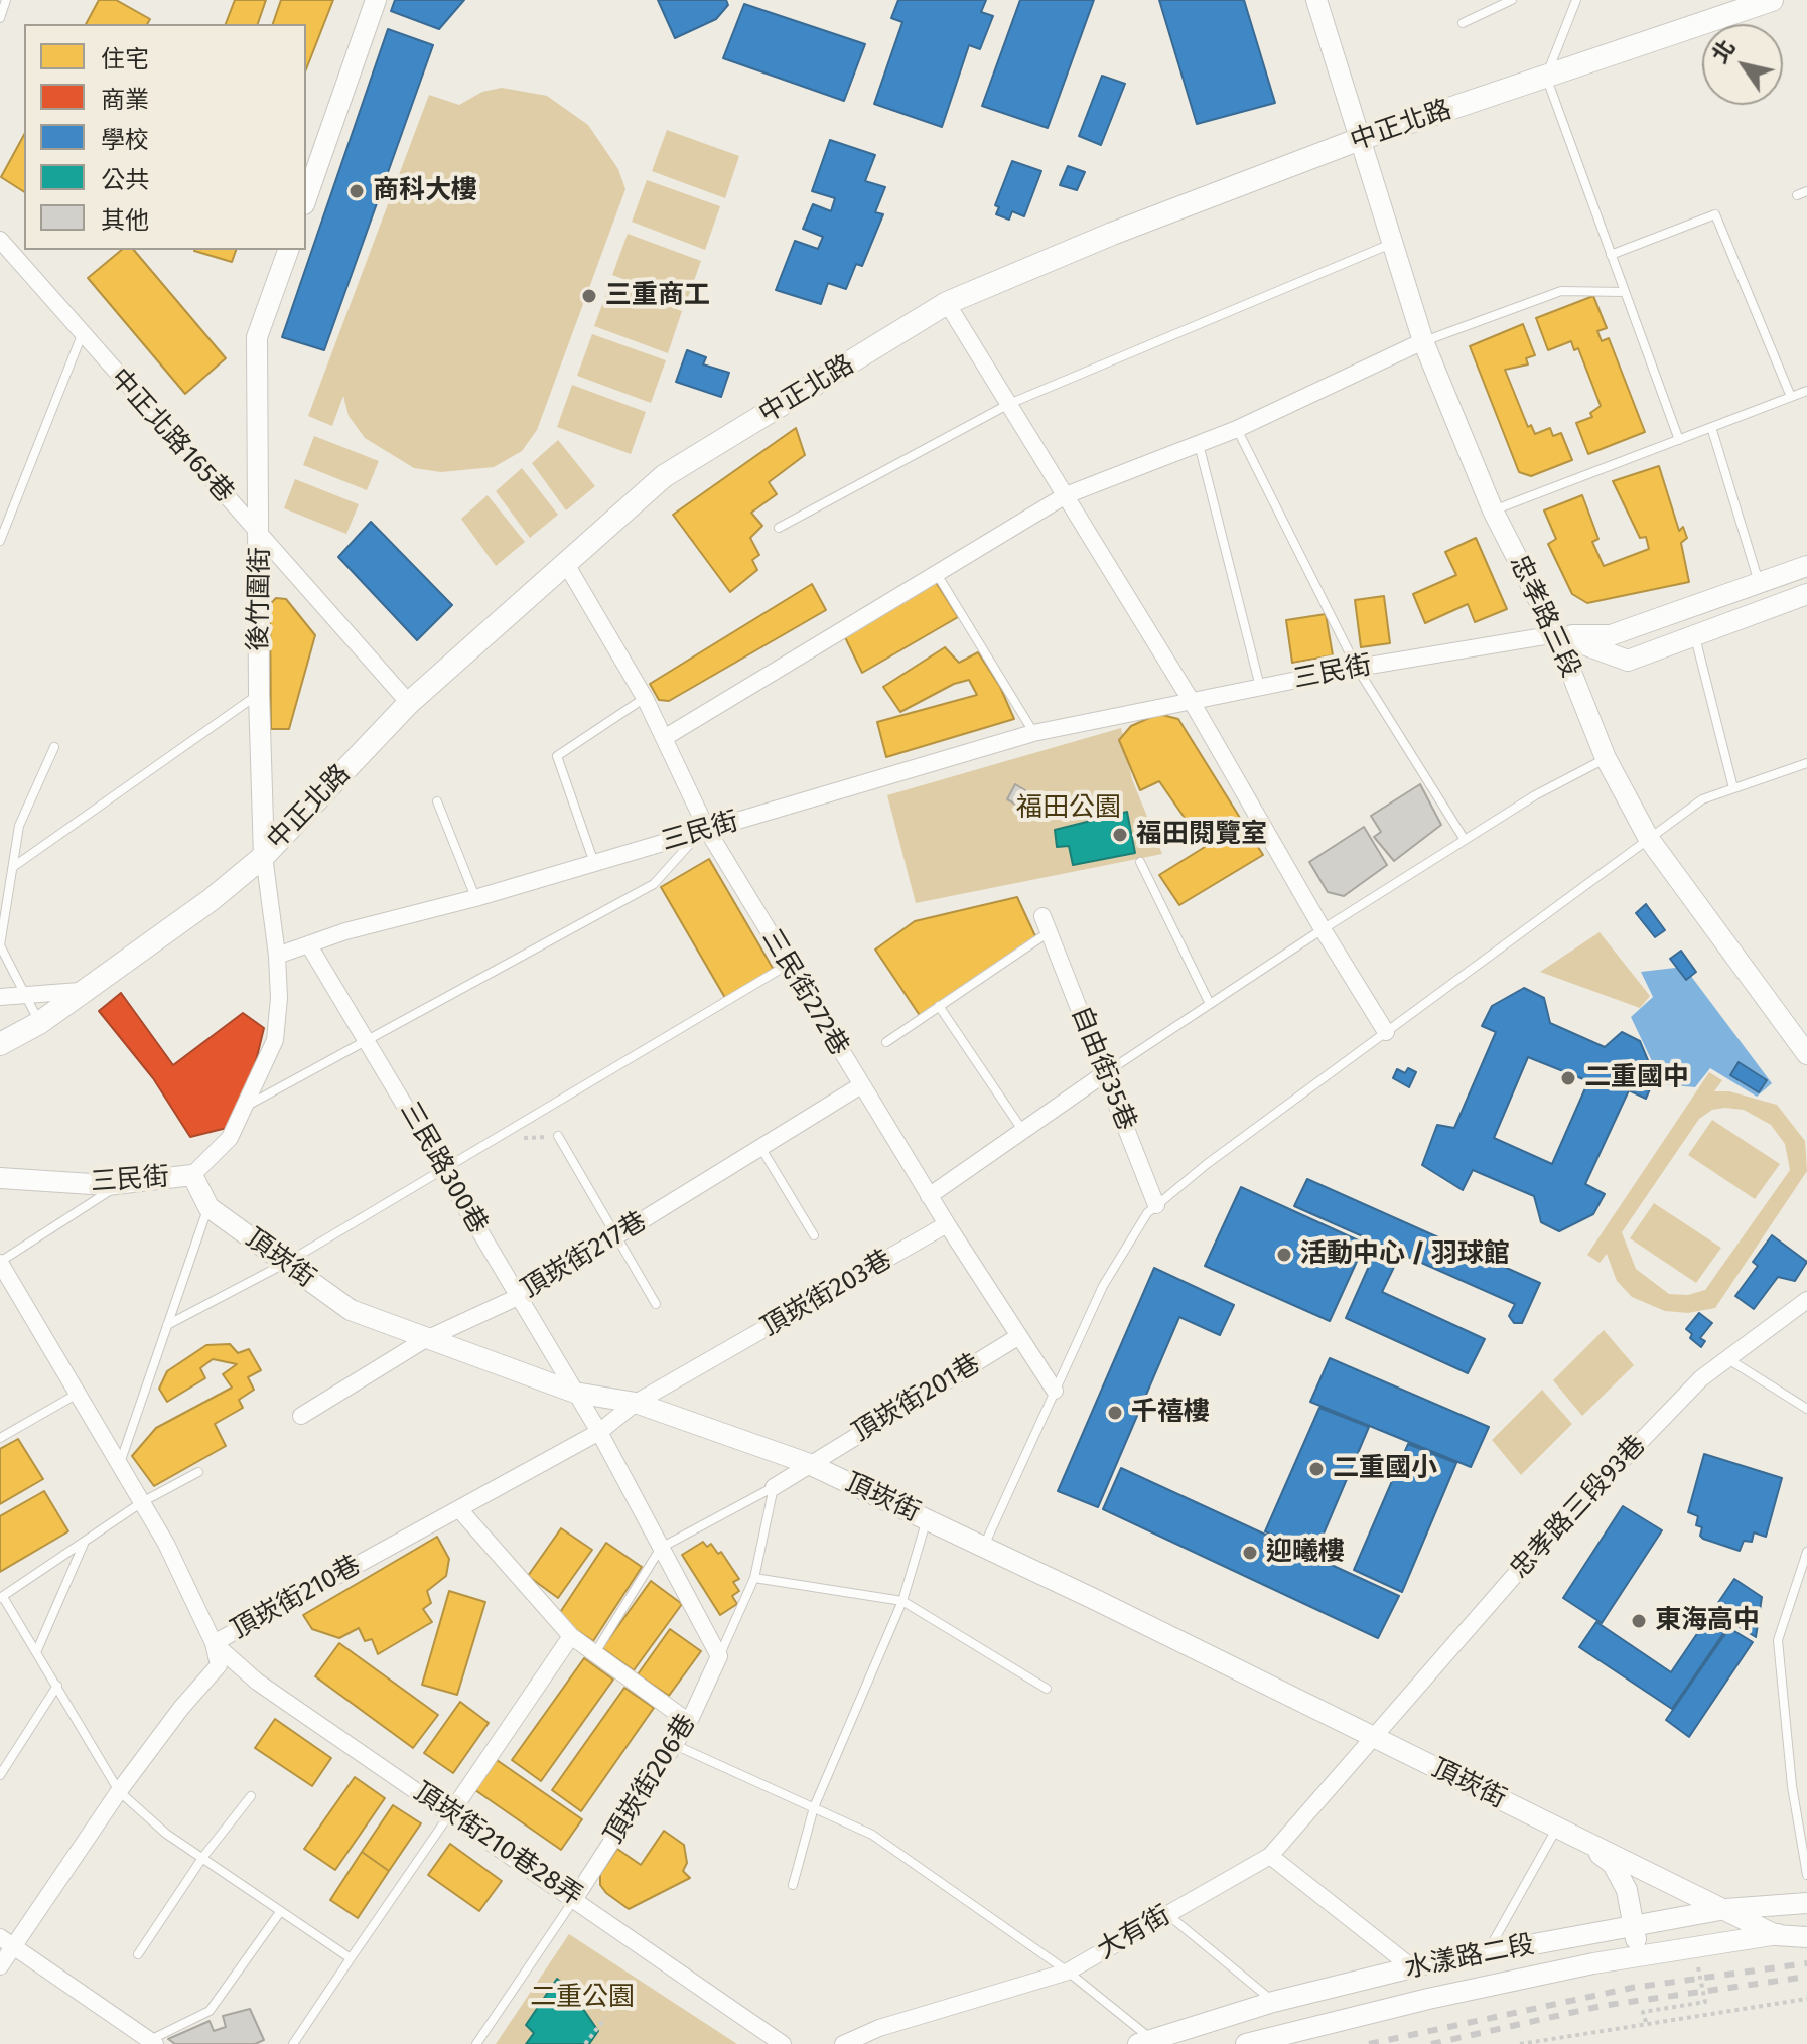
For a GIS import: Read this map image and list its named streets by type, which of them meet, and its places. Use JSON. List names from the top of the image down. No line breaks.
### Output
{"streets":{"main road":["中正北路"],"street":["中正北路165巷","後竹圍街","忠孝路三段","三民街","三民街272巷","自由街35巷","三民路300巷","頂崁街217巷","頂崁街","頂崁街203巷","頂崁街201巷","忠孝路三段93巷","頂崁街210巷","頂崁街206巷","頂崁街210巷28弄","大有街","水漾路二段"]},"crossings":[["中正北路","中正北路165巷"],["中正北路","後竹圍街"],["中正北路","忠孝路三段"],["中正北路","三民街272巷"],["中正北路165巷","後竹圍街"],["後竹圍街","三民街"],["忠孝路三段","三民街"],["三民街","三民街272巷"],["三民街","三民路300巷"],["三民街","頂崁街"],["三民街272巷","頂崁街217巷"],["三民路300巷","頂崁街217巷"],["三民路300巷","頂崁街"],["三民路300巷","頂崁街210巷"],["三民路300巷","頂崁街206巷"],["頂崁街217巷","頂崁街"],["頂崁街","頂崁街203巷"],["頂崁街","頂崁街201巷"],["頂崁街","忠孝路三段93巷"],["頂崁街","頂崁街210巷"],["頂崁街","大有街"],["頂崁街","水漾路二段"],["頂崁街203巷","頂崁街210巷"],["忠孝路三段93巷","大有街"],["頂崁街210巷","頂崁街210巷28弄"],["頂崁街206巷","頂崁街210巷28弄"]],"parks":["福田公園","二重公園"],"places":["商科大樓","三重商工","福田閱覽室","二重國中","活動中心 / 羽球館","千禧樓","二重國小","迎曦樓","東海高中"],"legend":["住宅","商業","學校","公共","其他"],"north":"top left"}
